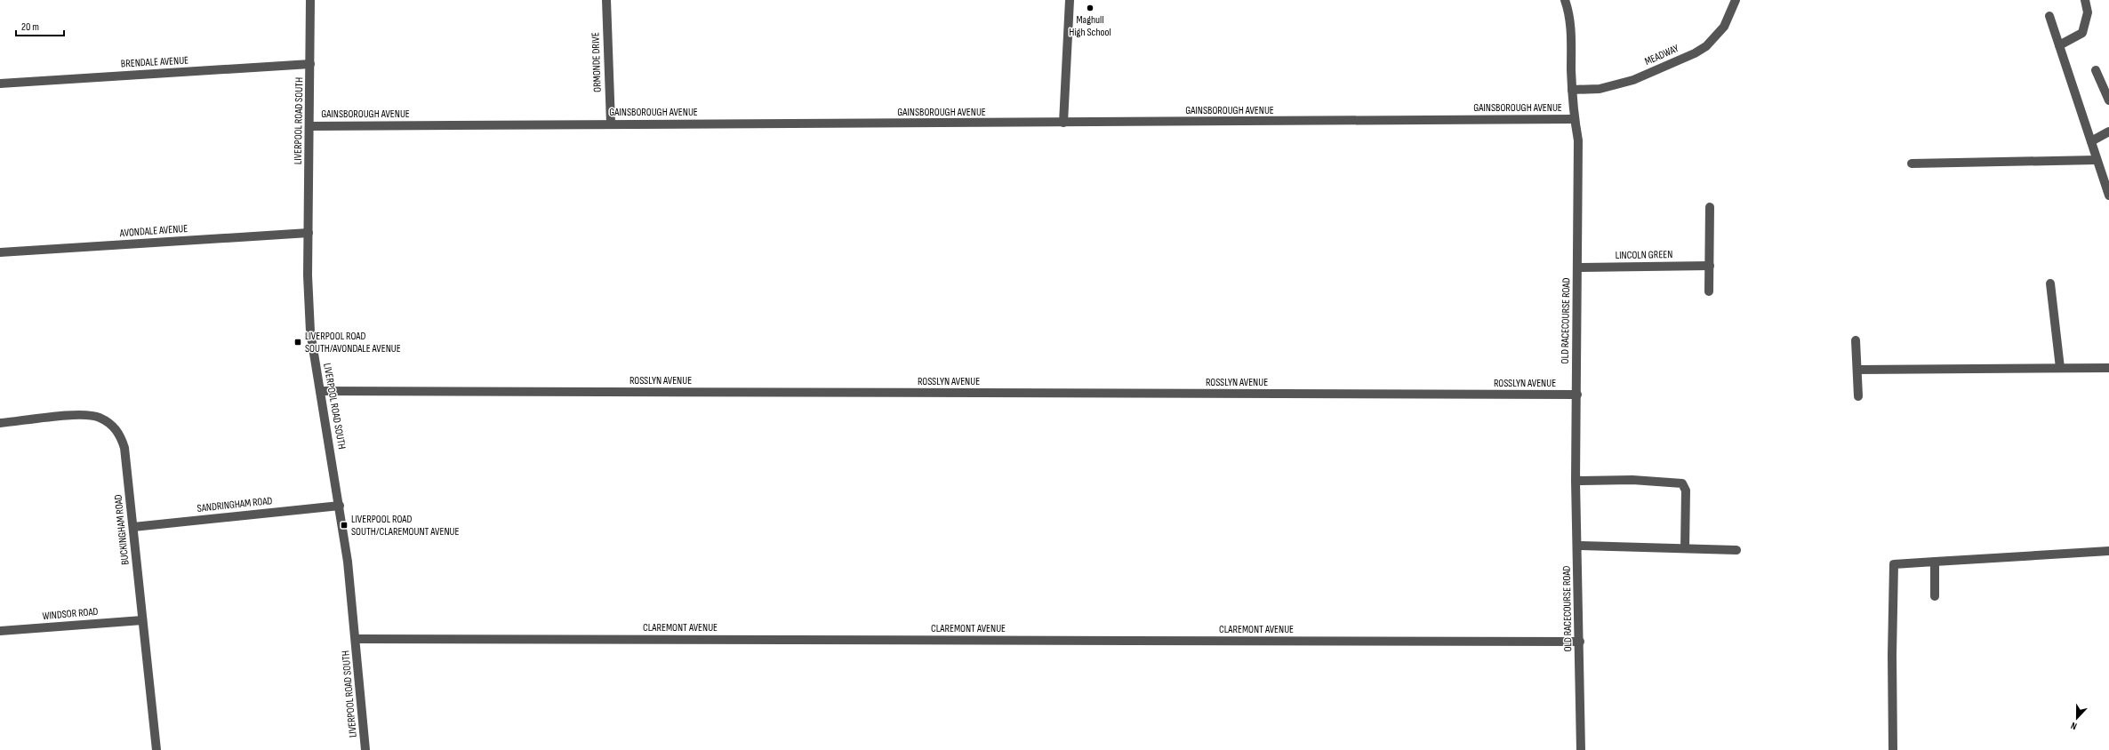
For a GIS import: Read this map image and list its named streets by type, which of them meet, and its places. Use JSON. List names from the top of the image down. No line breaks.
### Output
{"streets":{"street":["MEADWAY","BRENDALE AVENUE","ORMONDE DRIVE","GAINSBOROUGH AVENUE","LIVERPOOL ROAD SOUTH","AVONDALE AVENUE","LINCOLN GREEN","OLD RACECOURSE ROAD","ROSSLYN AVENUE","SANDRINGHAM ROAD","BUCKINGHAM ROAD","WINDSOR ROAD","CLAREMONT AVENUE"]},"crossings":[["MEADWAY","OLD RACECOURSE ROAD"],["BRENDALE AVENUE","LIVERPOOL ROAD SOUTH"],["ORMONDE DRIVE","GAINSBOROUGH AVENUE"],["GAINSBOROUGH AVENUE","LIVERPOOL ROAD SOUTH"],["GAINSBOROUGH AVENUE","OLD RACECOURSE ROAD"],["LIVERPOOL ROAD SOUTH","AVONDALE AVENUE"],["LIVERPOOL ROAD SOUTH","ROSSLYN AVENUE"],["LIVERPOOL ROAD SOUTH","SANDRINGHAM ROAD"],["LIVERPOOL ROAD SOUTH","CLAREMONT AVENUE"],["LINCOLN GREEN","OLD RACECOURSE ROAD"],["OLD RACECOURSE ROAD","ROSSLYN AVENUE"],["OLD RACECOURSE ROAD","CLAREMONT AVENUE"],["SANDRINGHAM ROAD","BUCKINGHAM ROAD"],["BUCKINGHAM ROAD","WINDSOR ROAD"]],"places":{"other":["Maghull High School"],"transit":["LIVERPOOL ROAD SOUTH/AVONDALE AVENUE","LIVERPOOL ROAD SOUTH/CLAREMOUNT AVENUE"]},"scale_bar":"20 m","north":"bottom"}
